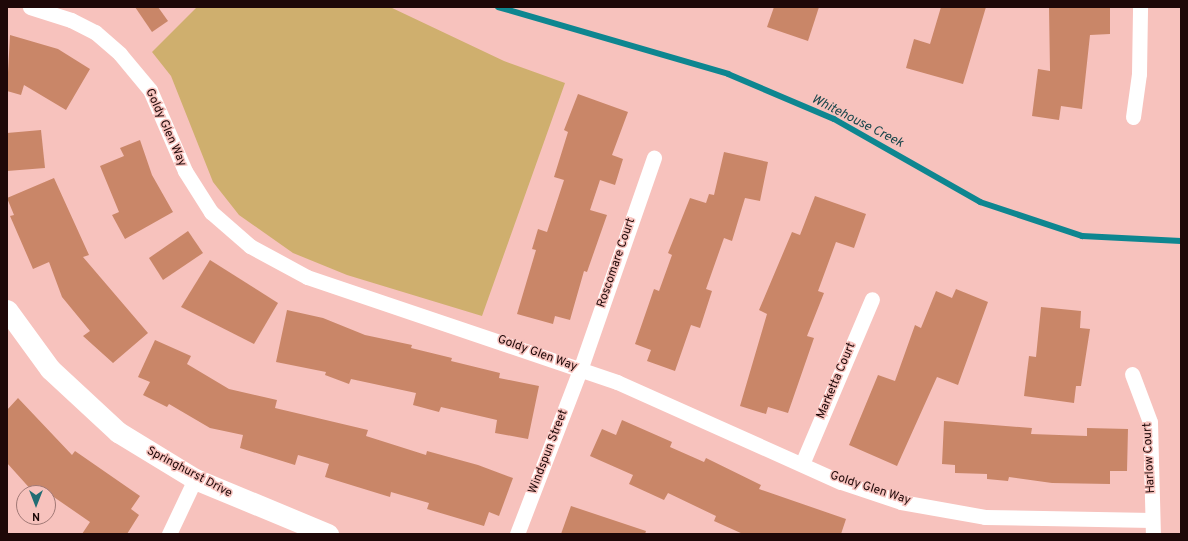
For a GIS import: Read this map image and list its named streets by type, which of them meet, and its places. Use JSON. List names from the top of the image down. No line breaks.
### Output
{"streets":{"street":["Goldy Glen Way","Roscomare Court","Marketta Court","Windspun Street","Harlow Court","Springhurst Drive"]},"crossings":[["Goldy Glen Way","Roscomare Court"],["Goldy Glen Way","Marketta Court"],["Goldy Glen Way","Windspun Street"],["Goldy Glen Way","Harlow Court"],["Roscomare Court","Windspun Street"]],"water":["Whitehouse Creek"],"north":"bottom"}
